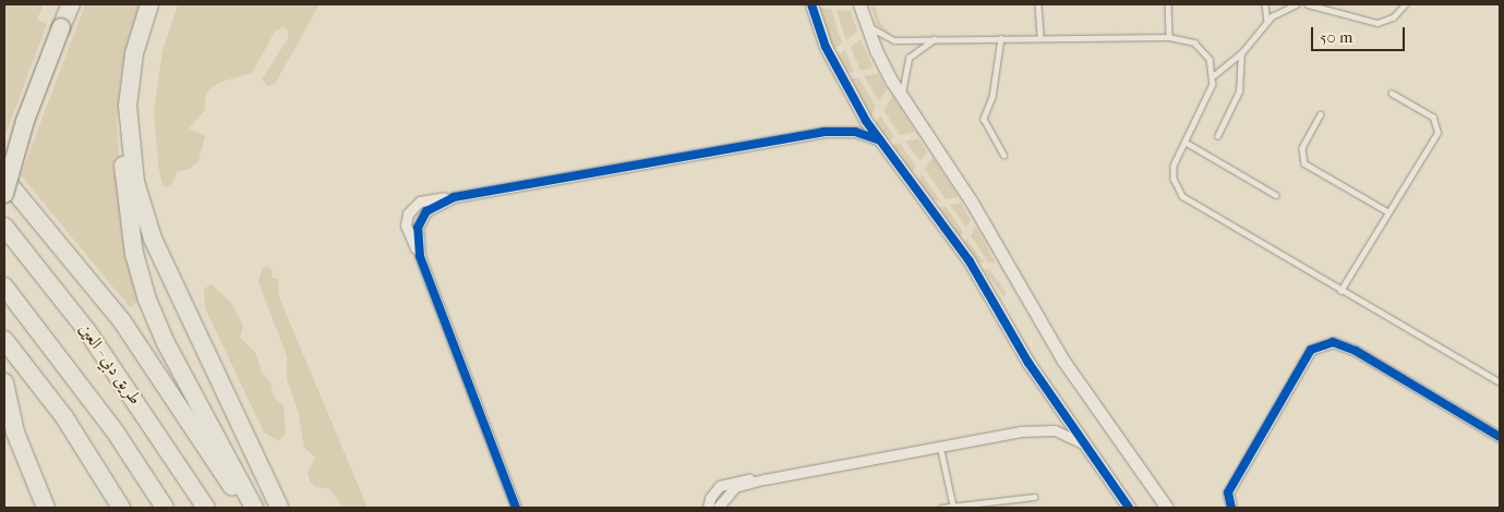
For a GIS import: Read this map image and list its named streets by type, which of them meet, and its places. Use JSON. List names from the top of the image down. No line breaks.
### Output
{"streets":{"highway":["طريق دبي - العين"]},"scale_bar":"50 m"}
